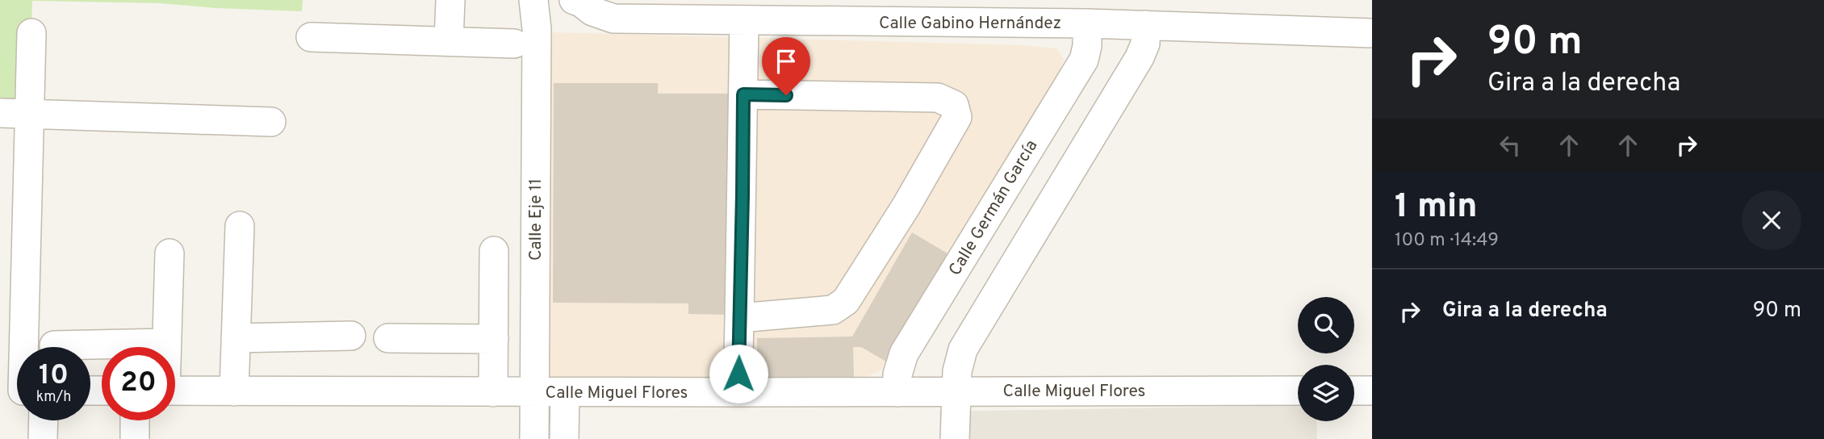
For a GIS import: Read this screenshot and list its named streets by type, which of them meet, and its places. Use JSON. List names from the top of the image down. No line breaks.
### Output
{"streets":{"street":["Calle Gabino Hernández","Calle Germán García","Calle Eje 11","Calle Miguel Flores"]},"crossings":[["Calle Gabino Hernández","Calle Germán García"],["Calle Germán García","Calle Miguel Flores"],["Calle Eje 11","Calle Miguel Flores"]],"page":{"turn":["90 m","Gira a la derecha"],"heading":["1 min","100 m · 14:49"],"list":[{"name":"Gira a la derecha","value":"90 m"}],"speed":"10 km/h","limit":"20"}}
